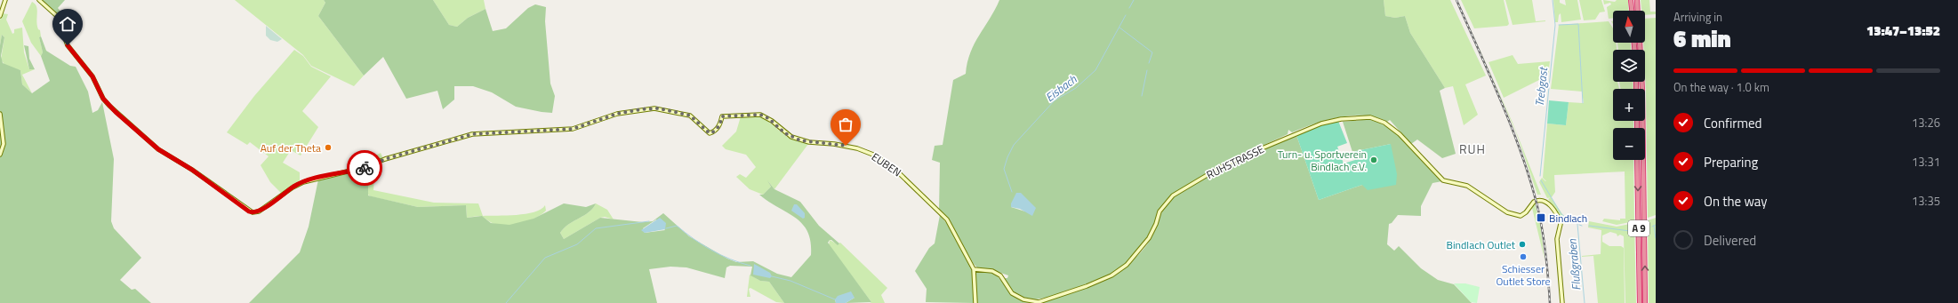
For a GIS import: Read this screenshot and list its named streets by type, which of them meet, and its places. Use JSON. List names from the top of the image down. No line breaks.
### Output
{"streets":{"highway":["A 9"],"street":["RUHSTRASSE","EUBEN"]},"crossings":[["RUHSTRASSE","EUBEN"]],"districts":["RUH"],"water":["Trebgast","Eisbach","Flußgraben"],"places":{"other":["Auf der Theta","Turn- u. Sportverein Bindlach e.V.","Bindlach Outlet","Schiesser Outlet Store"],"transit":["Bindlach"]},"north":"top","page":{"heading":["6 min","Arriving in","13:47–13:52"],"map_buttons":["+","−"],"bar":"On the way · 1.0 km","list":[["Confirmed","13:26"],["Preparing","13:31"],["On the way","13:35"],"Delivered"]}}
